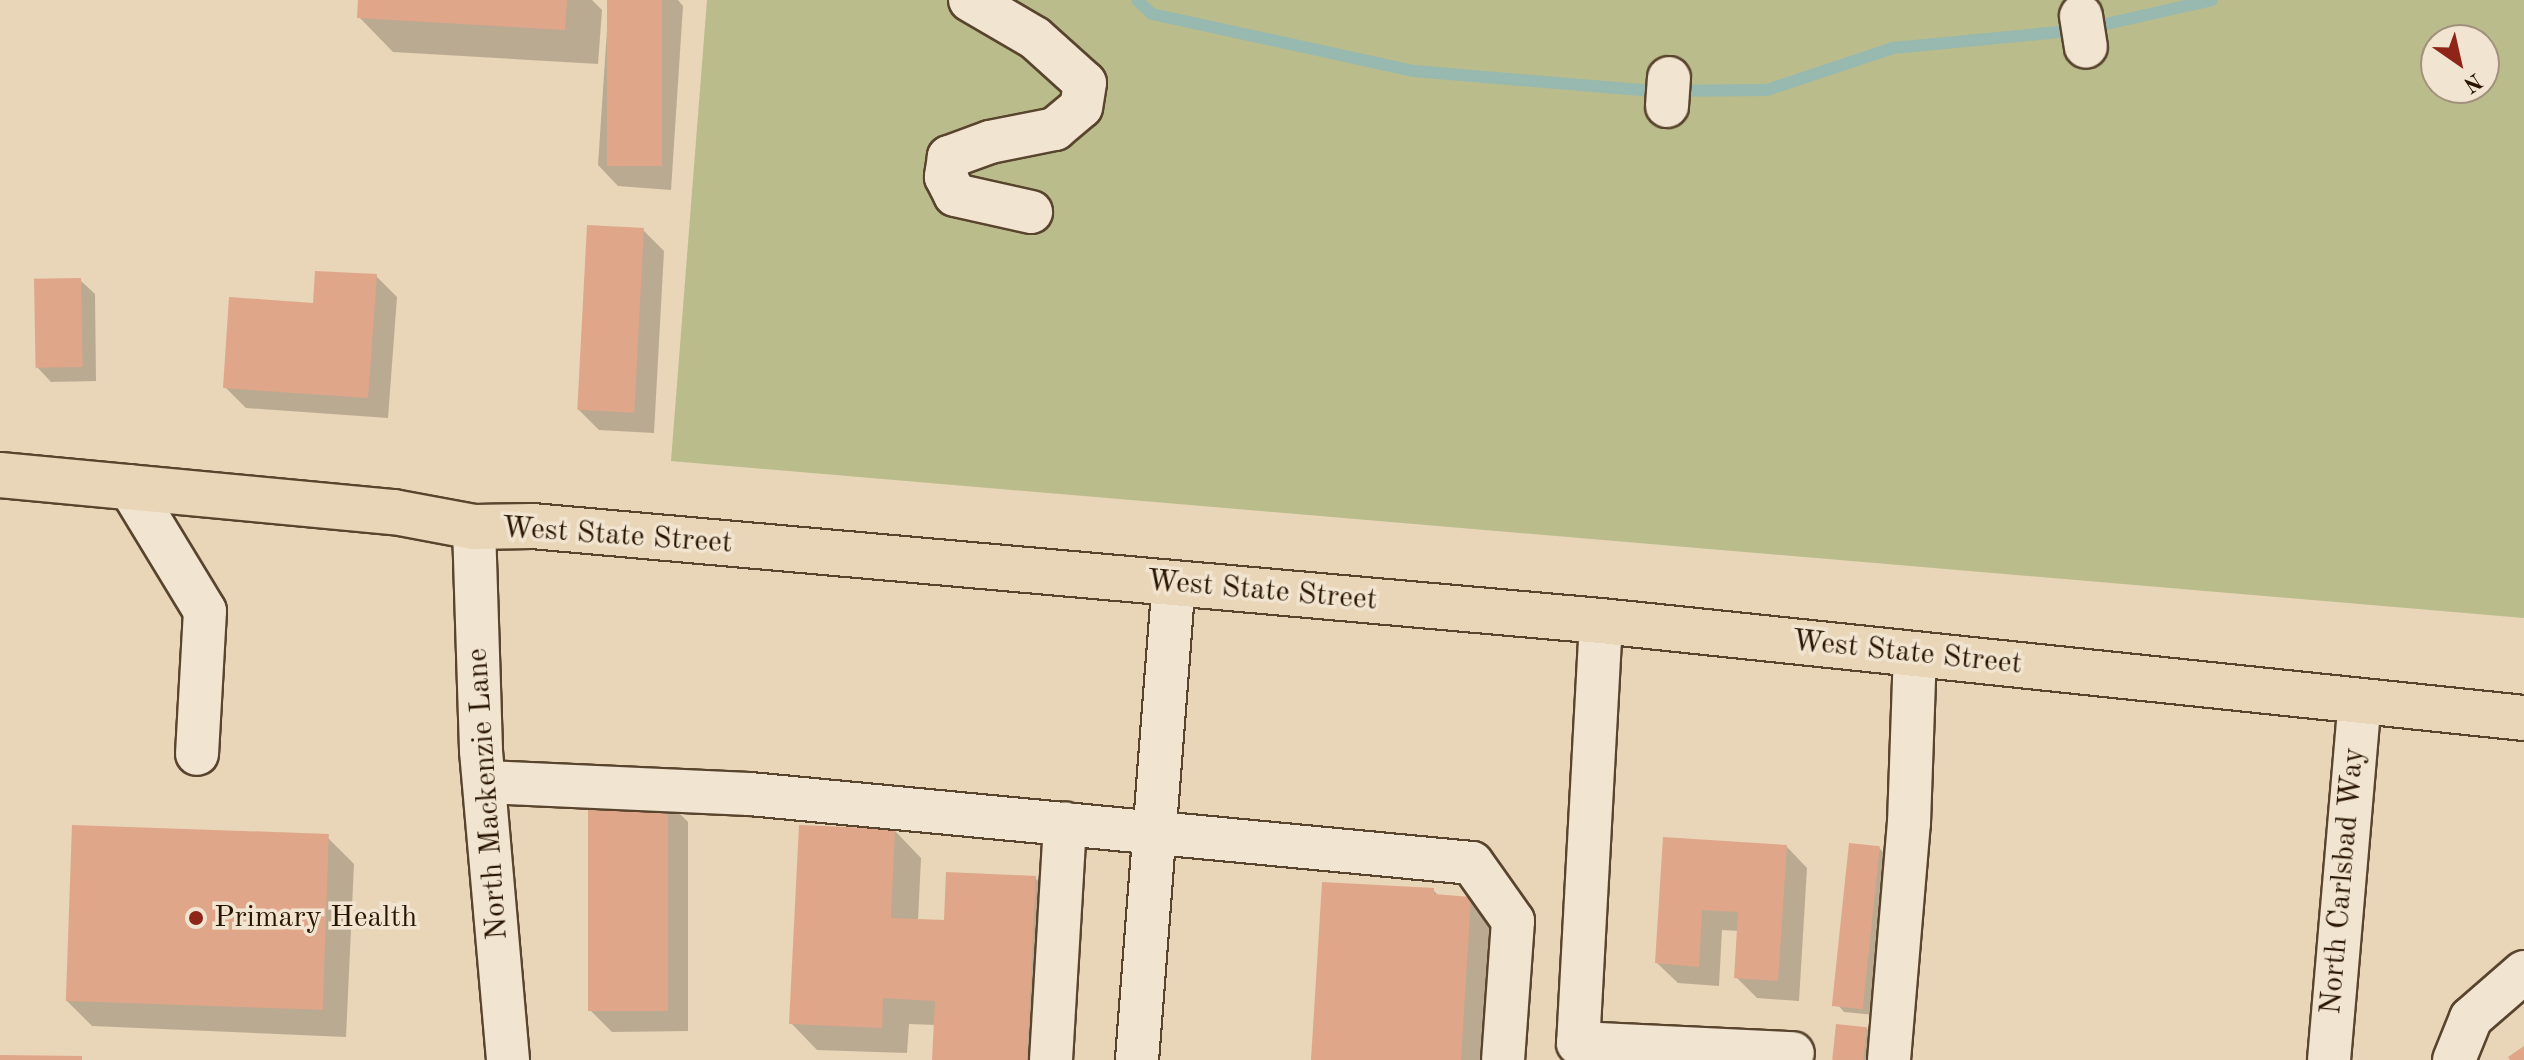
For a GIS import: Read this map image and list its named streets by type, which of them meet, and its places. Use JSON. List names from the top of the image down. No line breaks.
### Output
{"streets":{"main road":["West State Street"],"street":["North Mackenzie Lane","North Carlsbad Way"]},"crossings":[["West State Street","North Mackenzie Lane"],["West State Street","North Carlsbad Way"]],"places":["Primary Health"],"north":"bottom right"}
